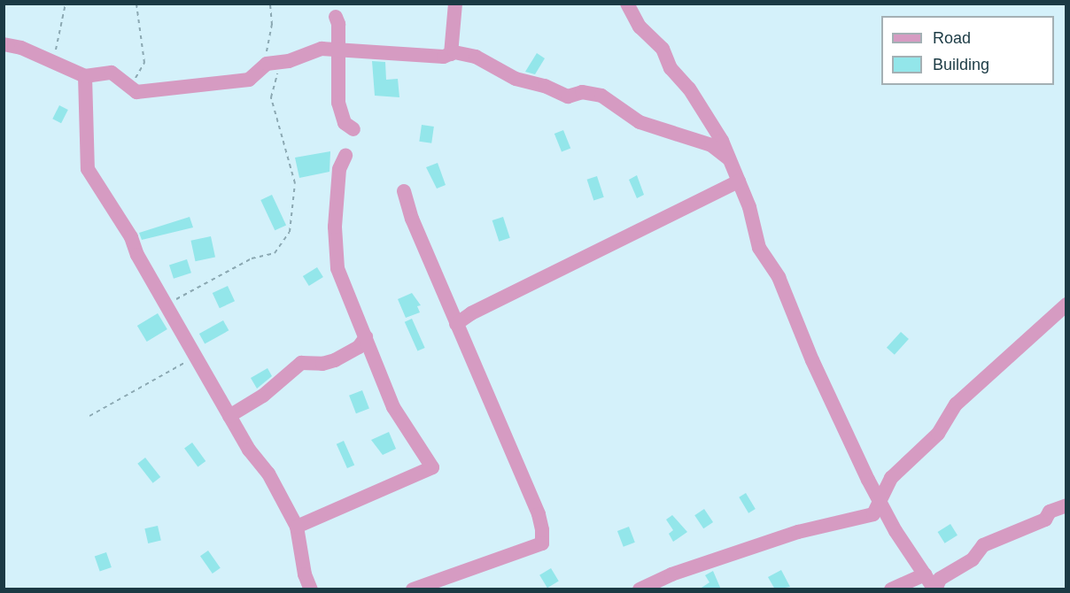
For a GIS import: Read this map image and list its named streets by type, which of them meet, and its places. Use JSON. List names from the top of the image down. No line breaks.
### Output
{"legend":["Road","Building"]}
